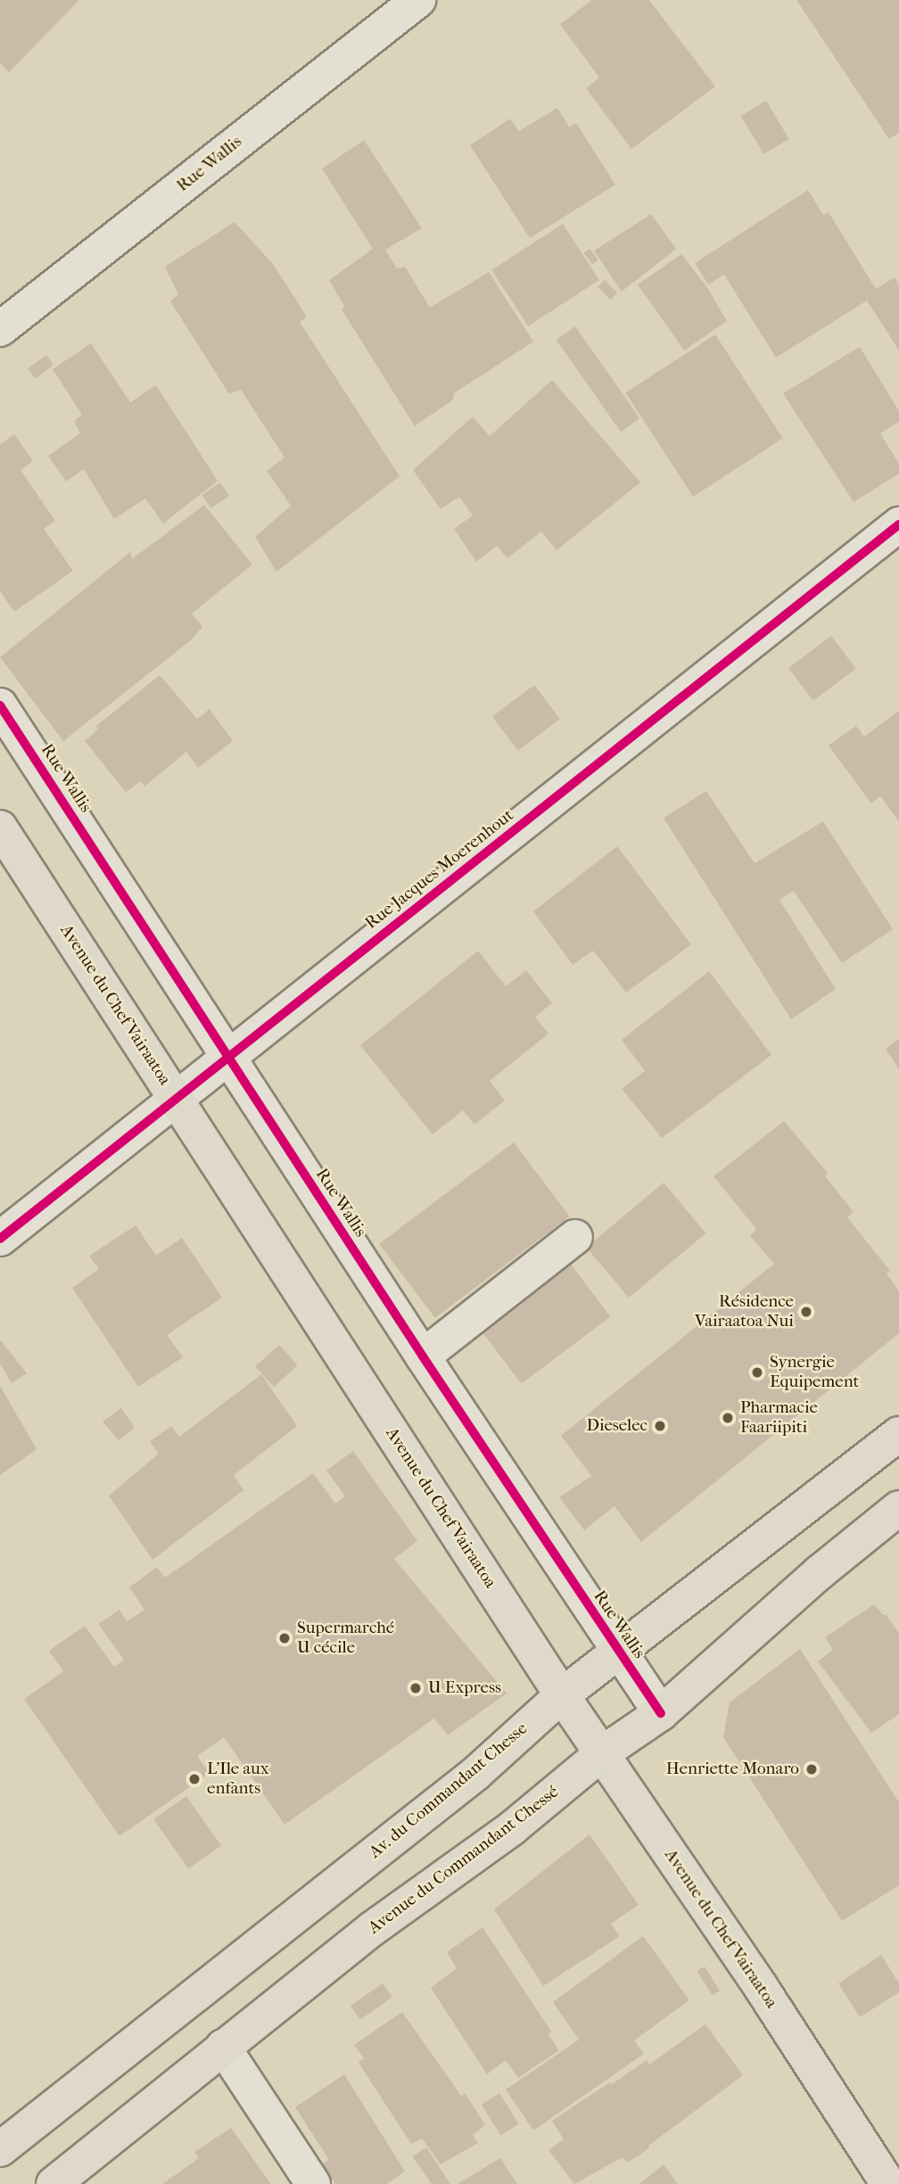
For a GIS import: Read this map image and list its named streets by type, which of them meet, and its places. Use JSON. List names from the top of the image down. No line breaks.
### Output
{"streets":{"main road":["Avenue du Chef Vairaatoa","Av. du Commandant Chesse","Avenue du Commandant Chessé"],"street":["Rue Wallis","Rue Jacques Moerenhout"]},"crossings":[["Rue Wallis","Rue Jacques Moerenhout"],["Rue Wallis","Av. du Commandant Chesse"],["Rue Wallis","Avenue du Commandant Chessé"],["Rue Jacques Moerenhout","Avenue du Chef Vairaatoa"],["Avenue du Chef Vairaatoa","Av. du Commandant Chesse"],["Avenue du Chef Vairaatoa","Avenue du Commandant Chessé"]],"places":["Résidence Vairaatoa Nui","Synergie Equipement","Pharmacie Faariipiti","Dieselec","Supermarché U cécile","U Express","Henriette Monaro","L'Ile aux enfants"]}
